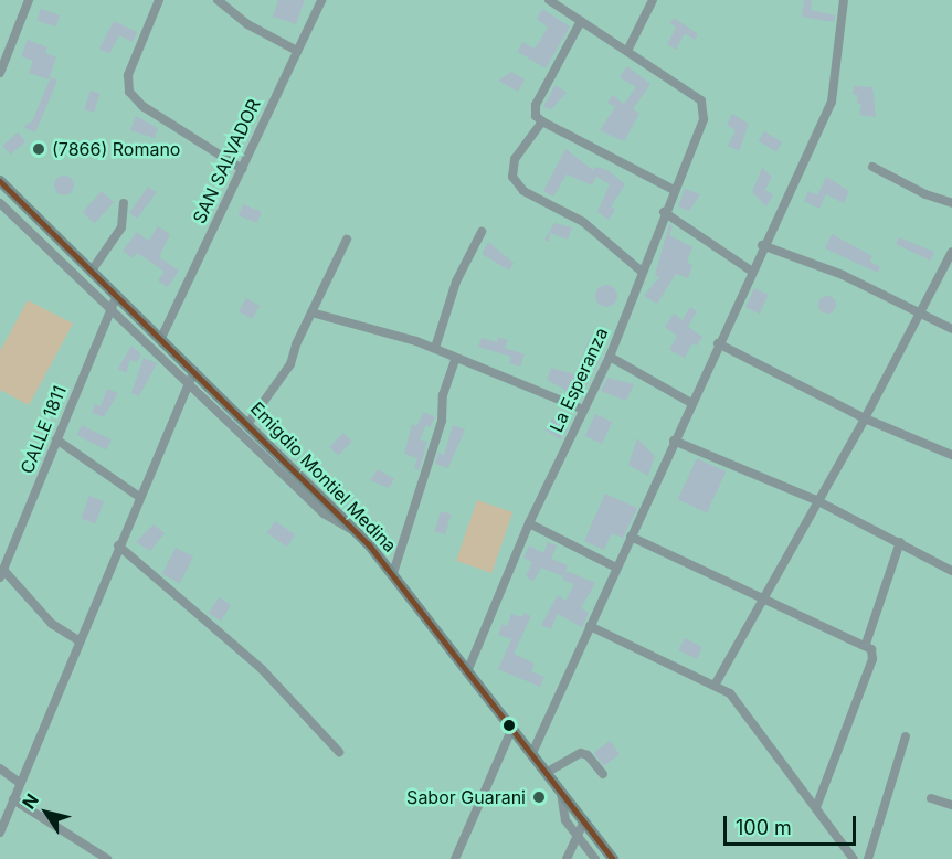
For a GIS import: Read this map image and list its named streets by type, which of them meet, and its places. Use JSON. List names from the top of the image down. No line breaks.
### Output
{"streets":{"main road":["Emigdio Montiel Medina"],"street":["SAN SALVADOR","La Esperanza","CALLE 1811"]},"crossings":[["SAN SALVADOR","Emigdio Montiel Medina"],["La Esperanza","Emigdio Montiel Medina"],["CALLE 1811","Emigdio Montiel Medina"]],"places":["(7866) Romano","Sabor Guarani"],"scale_bar":"100 m","north":"top left"}
